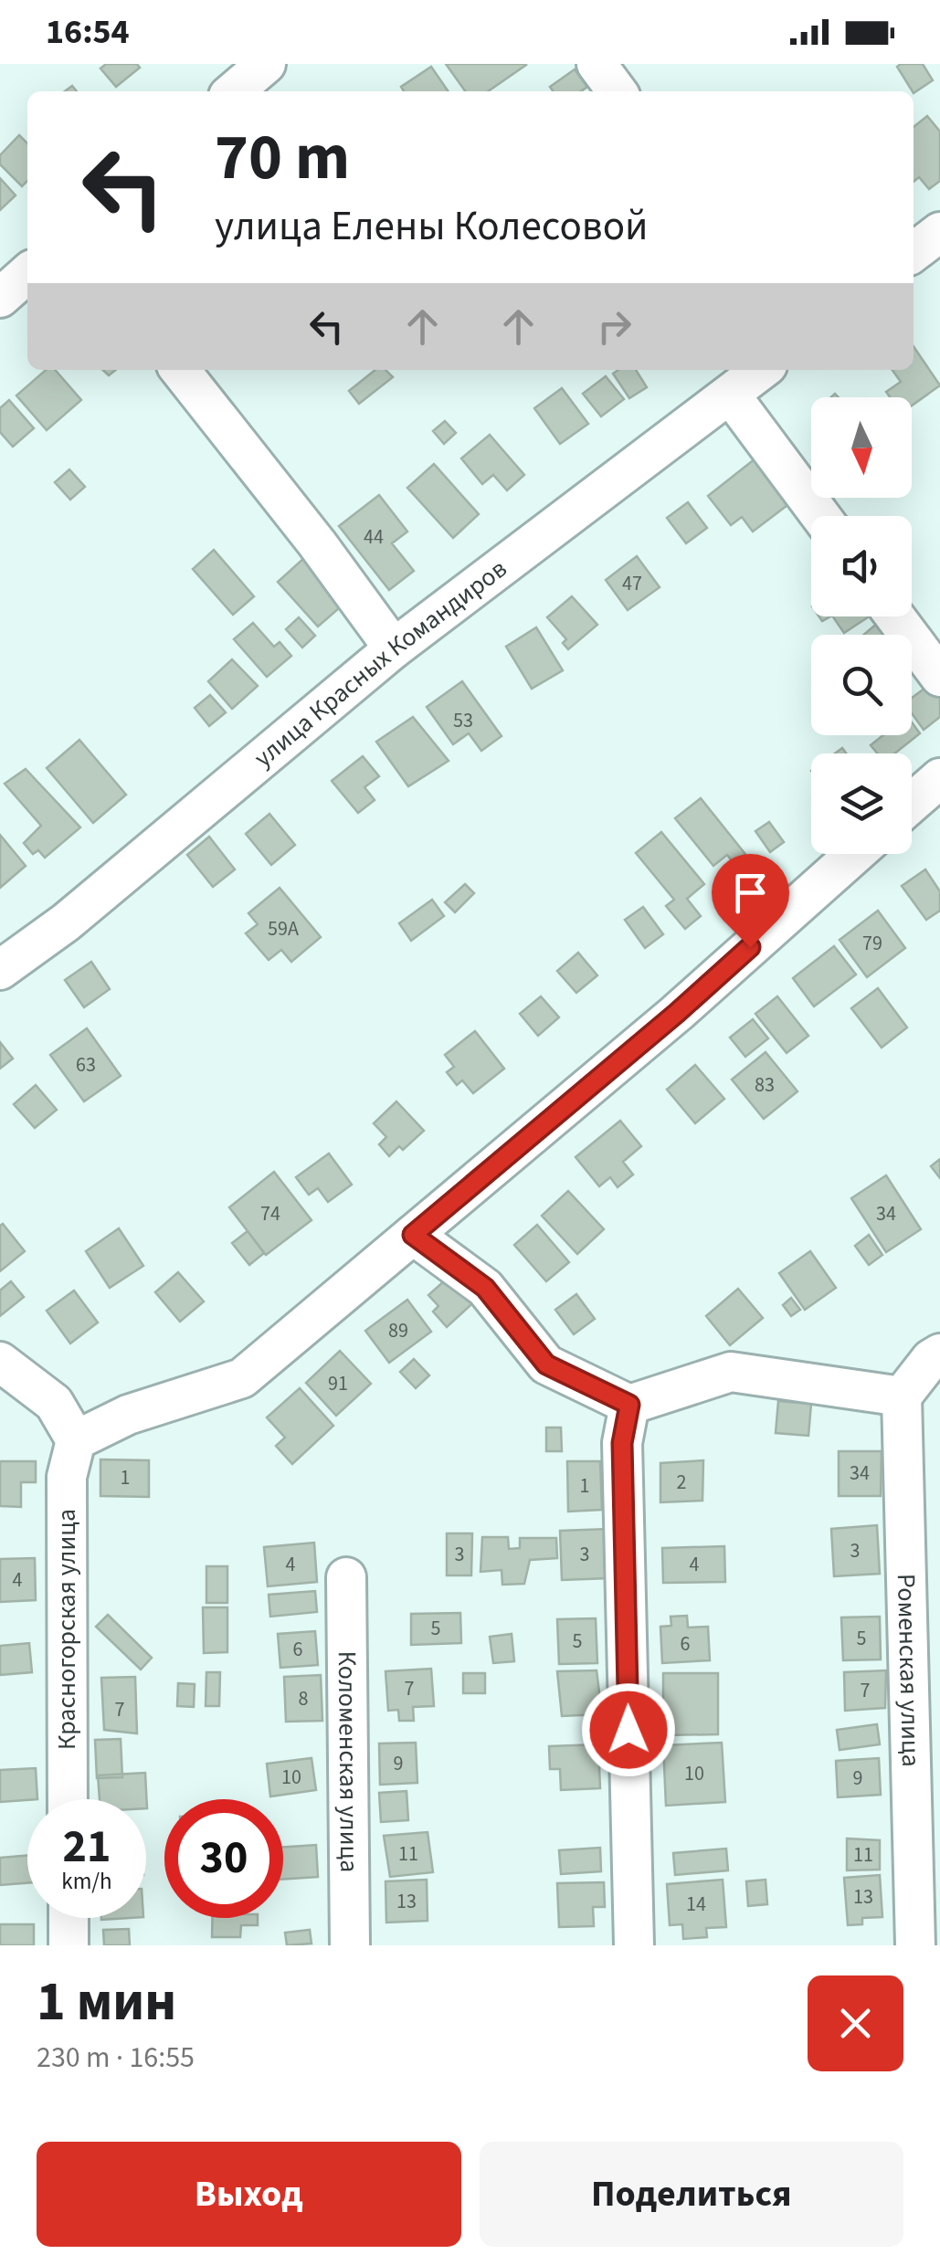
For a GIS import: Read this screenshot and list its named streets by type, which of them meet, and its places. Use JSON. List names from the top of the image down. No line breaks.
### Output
{"streets":{"street":["улица Красных Командиров","Красногорская улица","Роменская улица","Коломенская улица"]},"house_numbers":["44","47","53","59А","79","63","83","74","34","89","91","34","1","2","1","3","3","3","4","4","4","5","5","5","6","6","7","7","8","7","9","10","10","9","11","11","13","13","14"],"north":"bottom","page":{"status":"16:54","turn":["70 m","улица Елены Колесовой"],"speed":"21 km/h","limit":"30","heading":["1 мин","230 m · 16:55"],"buttons":["Выход","Поделиться"]}}
